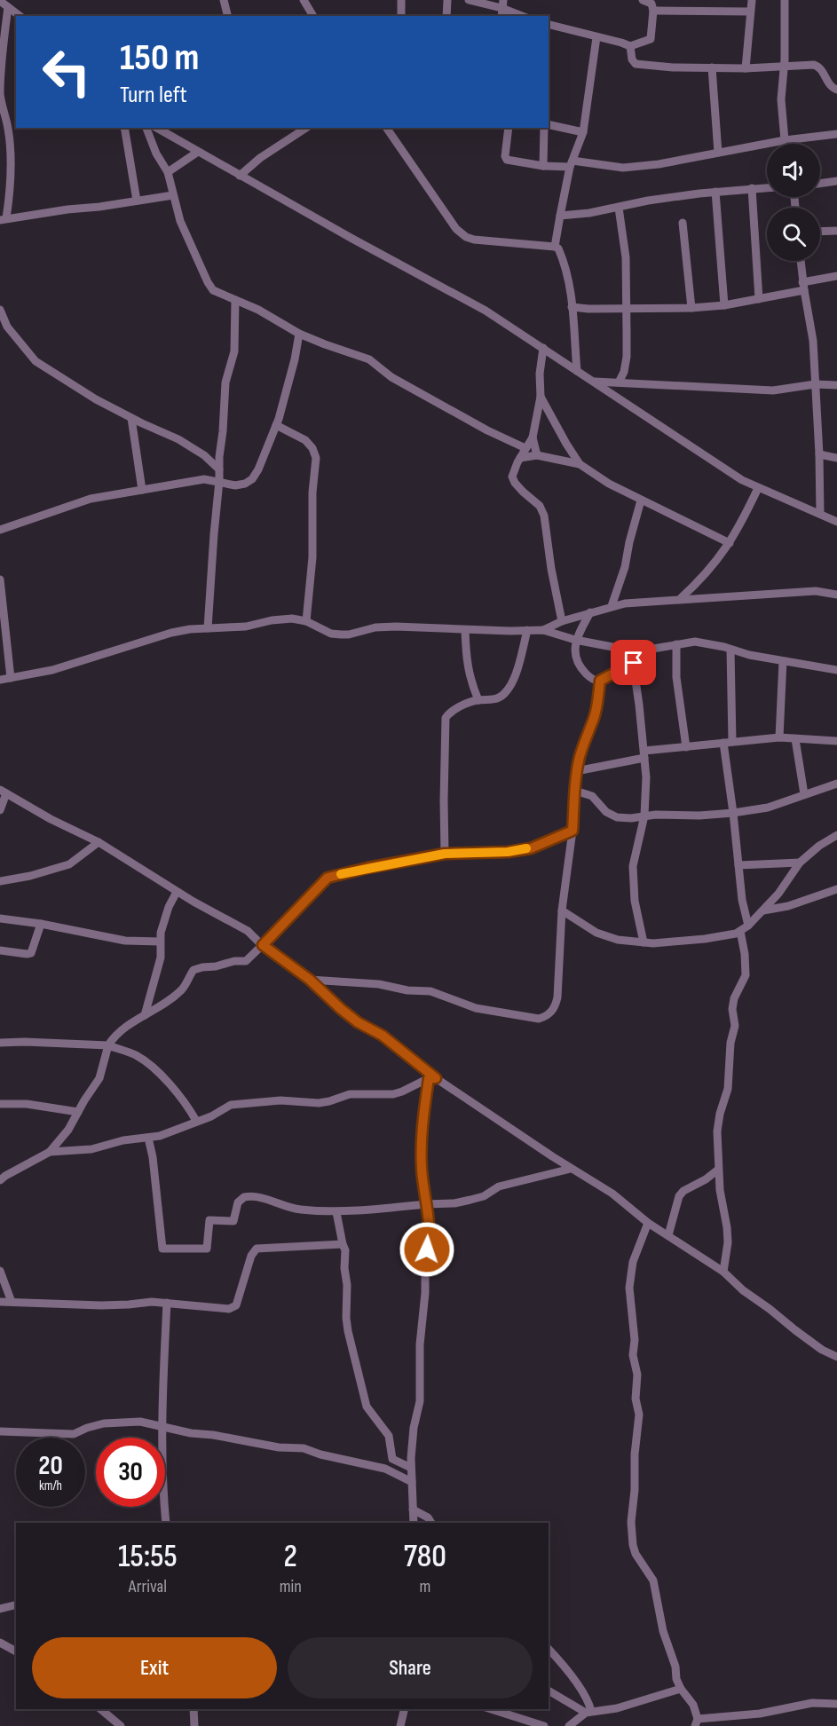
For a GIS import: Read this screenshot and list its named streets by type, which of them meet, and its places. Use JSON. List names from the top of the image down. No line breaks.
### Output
{"page":{"turn":["150 m","Turn left"],"speed":"20 km/h","limit":"30","eta":["15:55","Arrival","2","min","780","m"],"buttons":["Exit","Share"]}}
